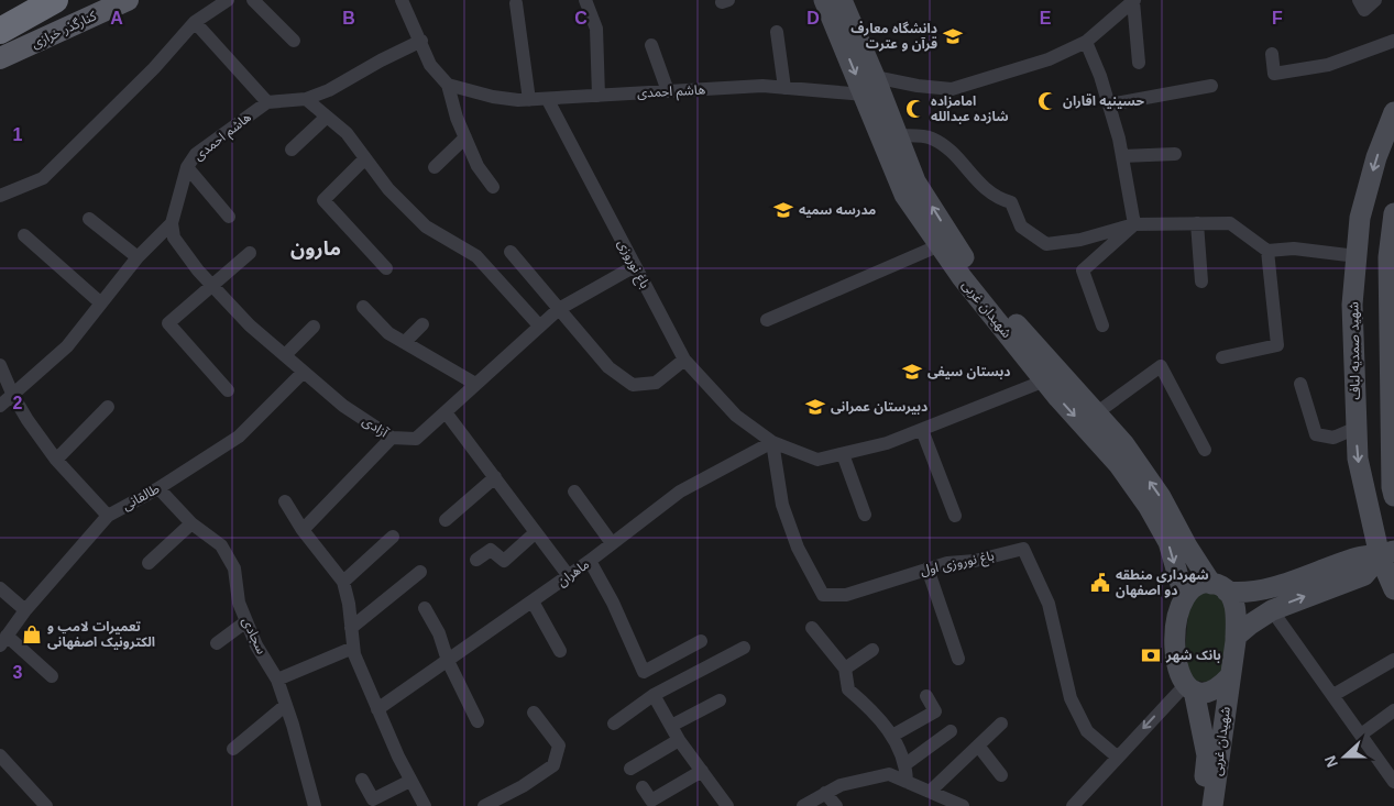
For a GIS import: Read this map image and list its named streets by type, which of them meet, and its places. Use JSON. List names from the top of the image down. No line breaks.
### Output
{"streets":{"main road":["کنارگذر خرازی","شهیدان غربی","شهید صمدیه لباف"],"street":["هاشم احمدی","باغ نوروزی","آزادی","طالقانی","باغ نوروزی اول","ماهران","سجادی"]},"crossings":[["هاشم احمدی","باغ نوروزی"],["هاشم احمدی","شهیدان غربی"],["هاشم احمدی","آزادی"],["باغ نوروزی","آزادی"],["باغ نوروزی","باغ نوروزی اول"],["باغ نوروزی","ماهران"],["آزادی","طالقانی"],["طالقانی","سجادی"],["باغ نوروزی اول","ماهران"]],"districts":["مارون"],"places":{"school or university":["دانشگاه معارف قرآن و عترت","مدرسه سمیه","دبستان سیفی","دبیرستان عمرانی"],"mosque":["حسینیه اقاران","امامزاده شازده عبدالله"],"public building":["شهرداری منطقه دو اصفهان"],"shop":["تعمیرات لامپ و الکترونیک اصفهانی"],"bank":["بانک شهر"]},"north":"left","grid":{"columns":["A","B","C","D","E","F"],"rows":["1","2","3"]}}
